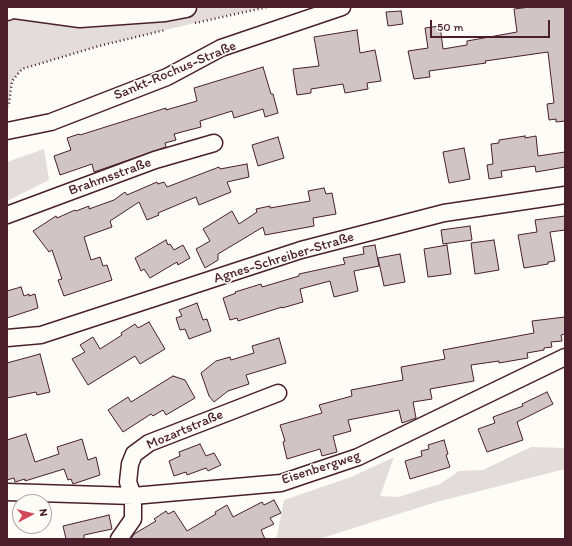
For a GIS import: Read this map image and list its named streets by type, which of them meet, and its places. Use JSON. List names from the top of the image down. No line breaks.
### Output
{"streets":{"street":["Sankt-Rochus-Straße","Brahmsstraße","Agnes-Schreiber-Straße","Mozartstraße","Eisenbergweg"]},"crossings":[["Mozartstraße","Eisenbergweg"]],"scale_bar":"50 m","north":"right"}
